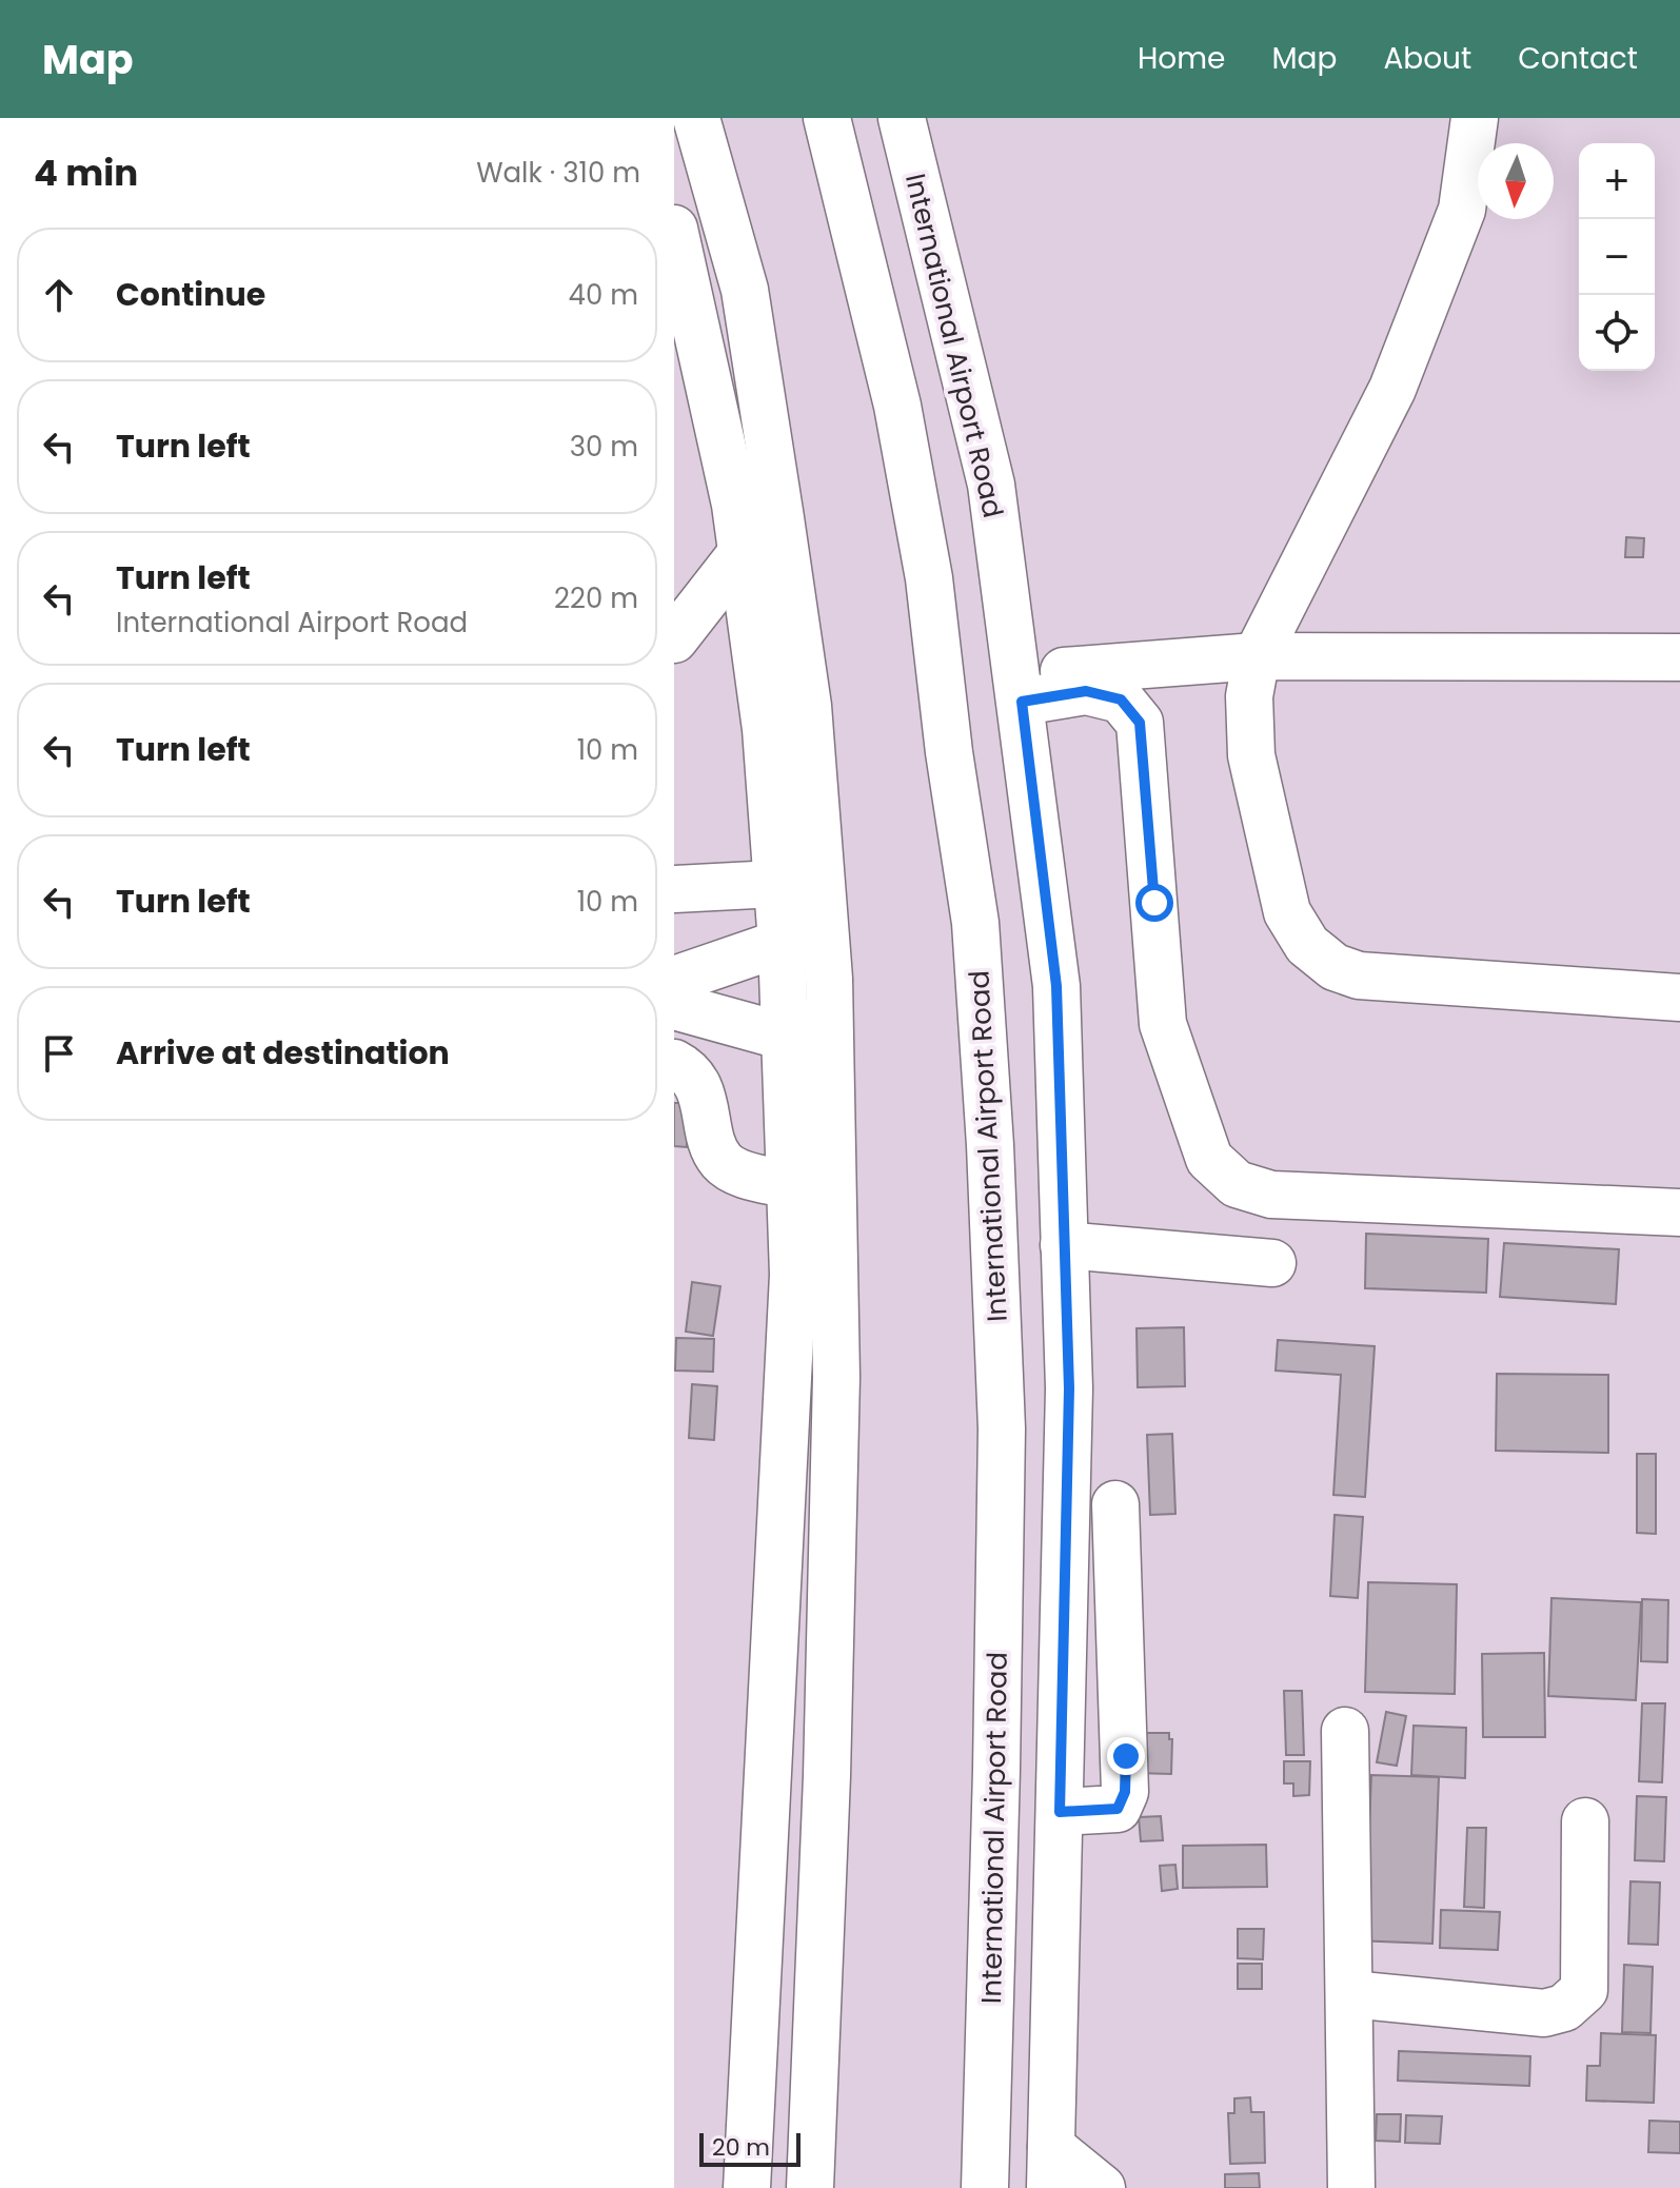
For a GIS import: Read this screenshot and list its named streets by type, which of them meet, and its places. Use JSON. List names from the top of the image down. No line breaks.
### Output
{"streets":{"main road":["International Airport Road"]},"scale_bar":"20 m","north":"bottom","page":{"header":"Map","nav":["Home","Map","About","Contact"],"heading":["4 min","Walk · 310 m"],"map_buttons":["+","−"],"list":[["Continue","40 m"],["Turn left","30 m"],["Turn left","International Airport Road","220 m"],["Turn left","10 m"],["Turn left","10 m"],"Arrive at destination"],"scale":"20 m"}}
